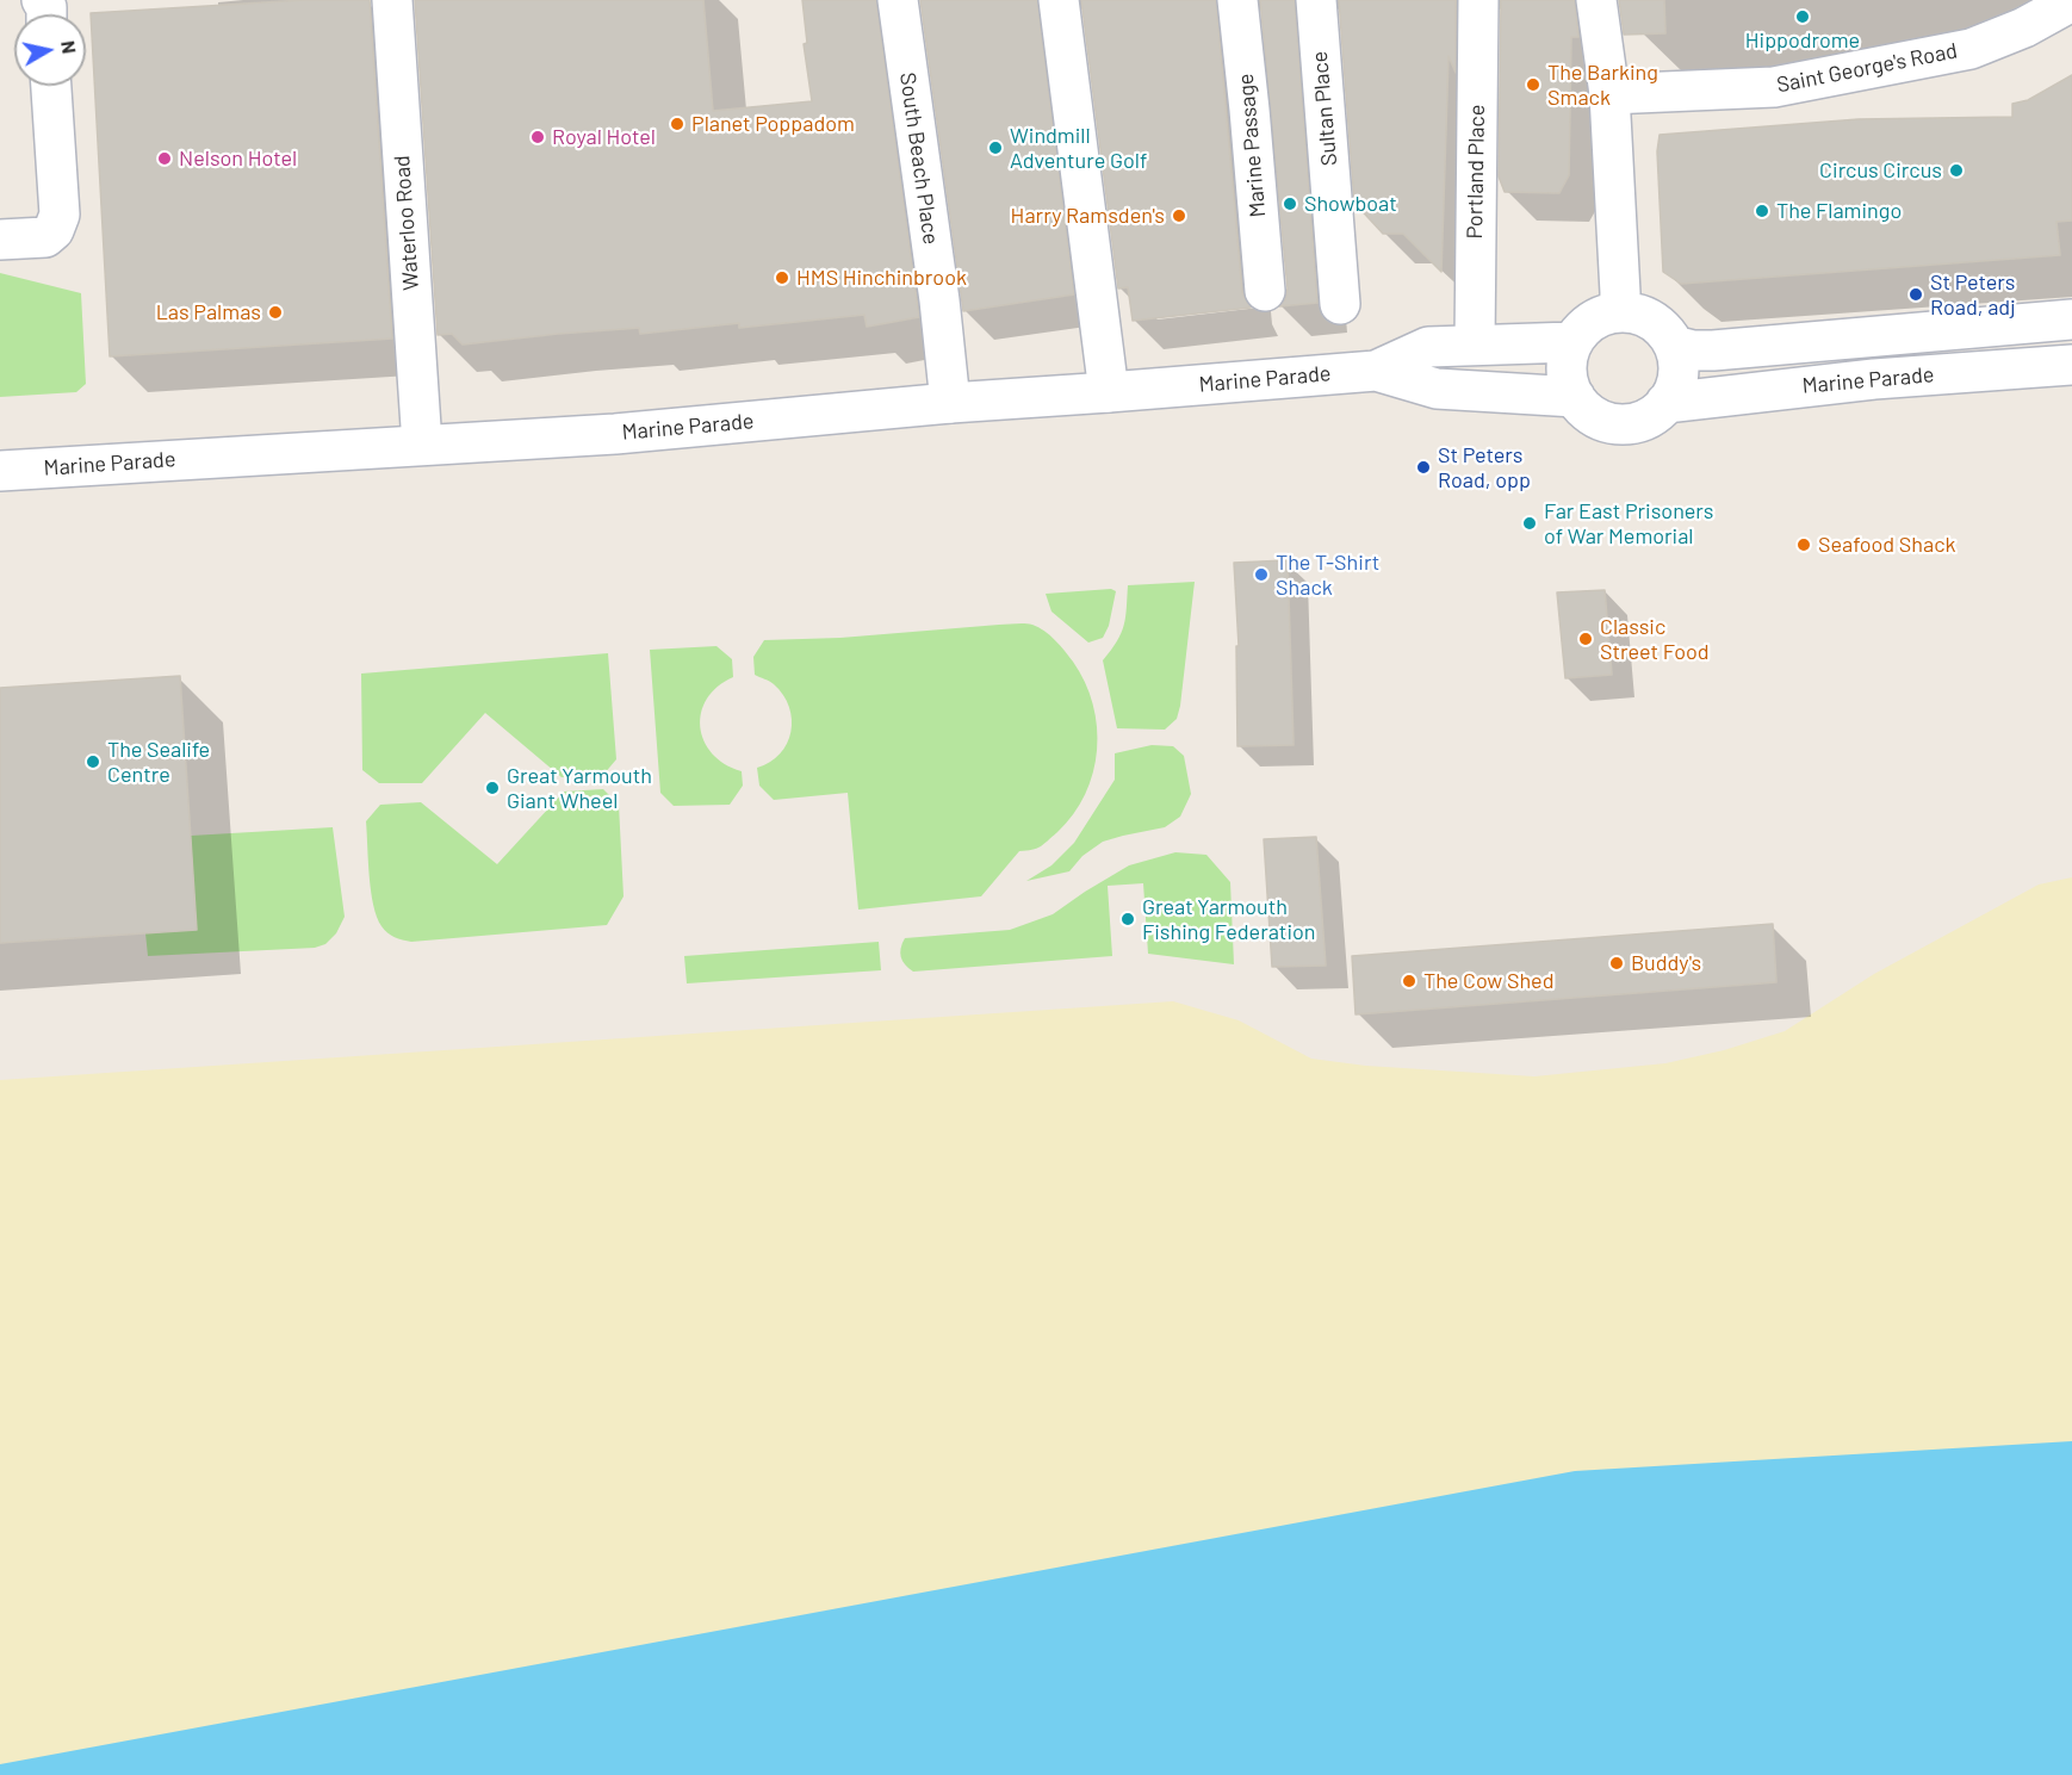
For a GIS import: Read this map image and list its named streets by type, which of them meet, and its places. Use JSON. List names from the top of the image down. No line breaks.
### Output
{"streets":{"street":["Saint George's Road","Sultan Place","Marine Passage","South Beach Place","Portland Place","Waterloo Road","Marine Parade"]},"crossings":[["South Beach Place","Marine Parade"],["Portland Place","Marine Parade"],["Waterloo Road","Marine Parade"]],"places":["Hippodrome","The Barking Smack","Planet Poppadom","Royal Hotel","Windmill Adventure Golf","Nelson Hotel","Circus Circus","Showboat","The Flamingo","Harry Ramsden's","HMS Hinchinbrook","St Peters Road, adj","Las Palmas","St Peters Road, opp","Far East Prisoners of War Memorial","Seafood Shack","The T-Shirt Shack","Classic Street Food","The Sealife Centre","Great Yarmouth Giant Wheel","Great Yarmouth Fishing Federation","Buddy's","The Cow Shed"],"north":"right"}
